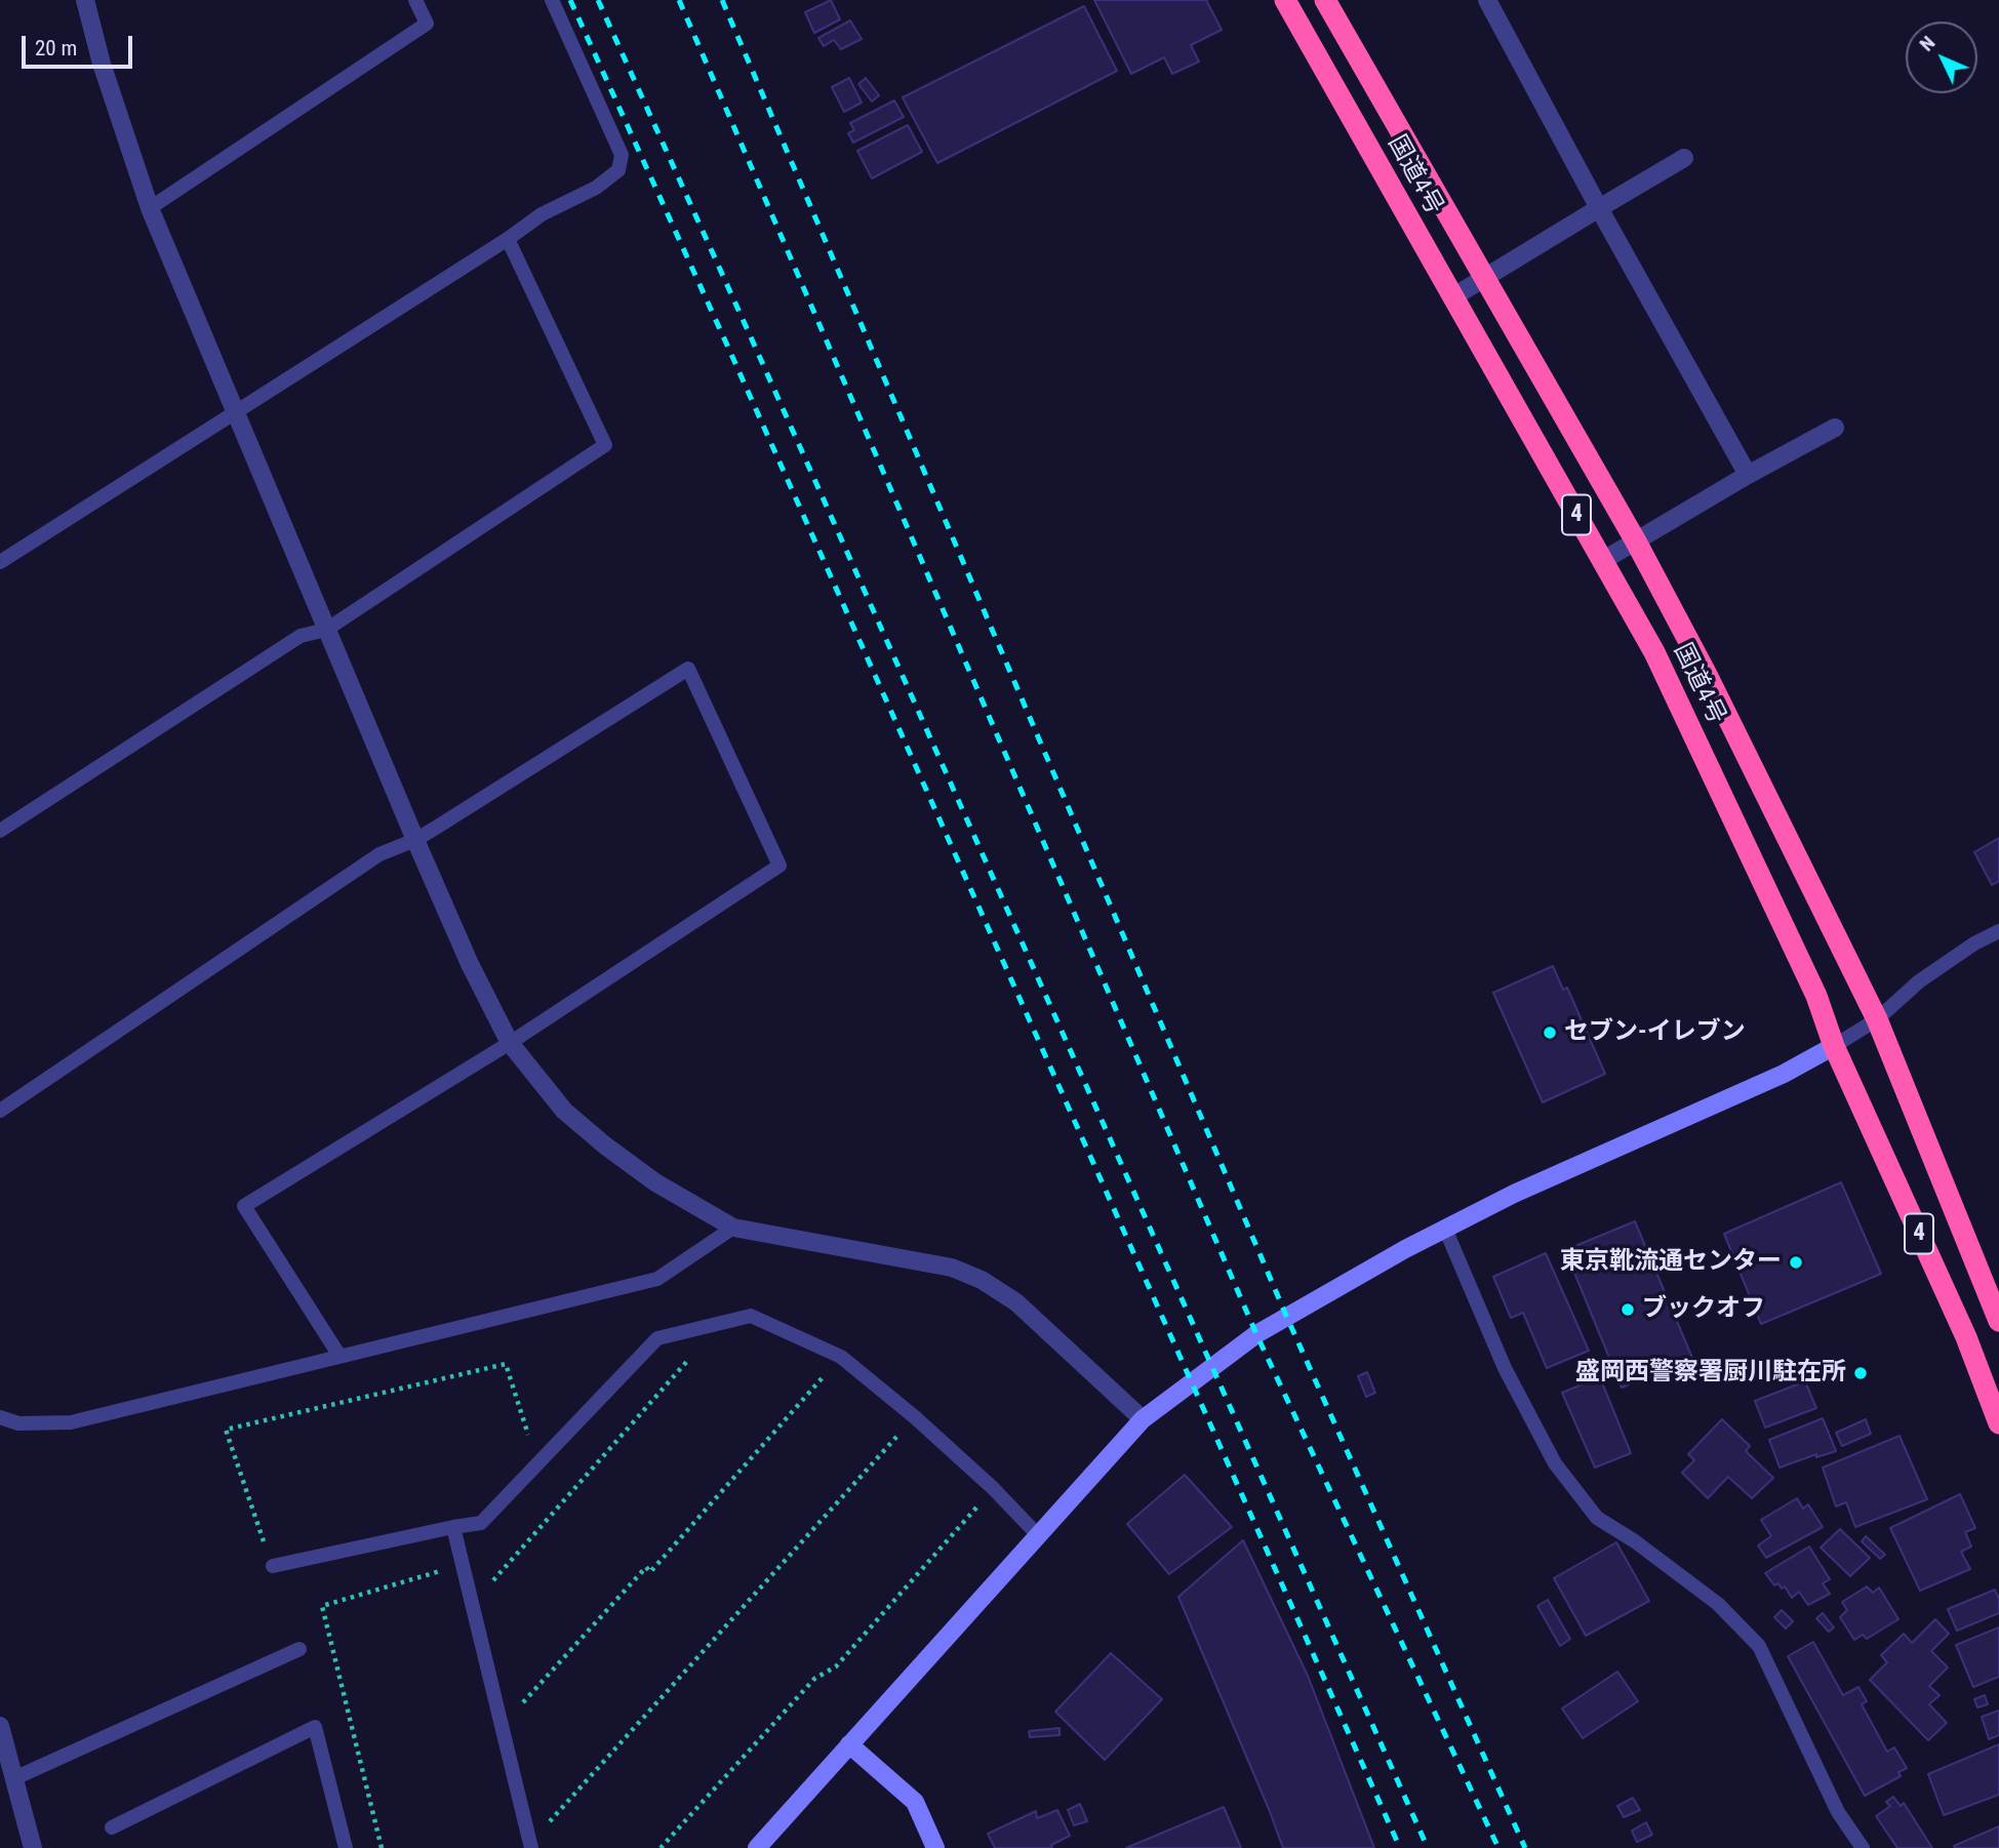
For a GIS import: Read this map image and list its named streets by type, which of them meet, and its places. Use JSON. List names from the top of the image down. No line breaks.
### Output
{"streets":{"highway":["国道4号","4"]},"places":["セブン-イレブン","東京靴流通センター","ブックオフ","盛岡西警察署厨川駐在所"],"scale_bar":"20 m","north":"top left"}
